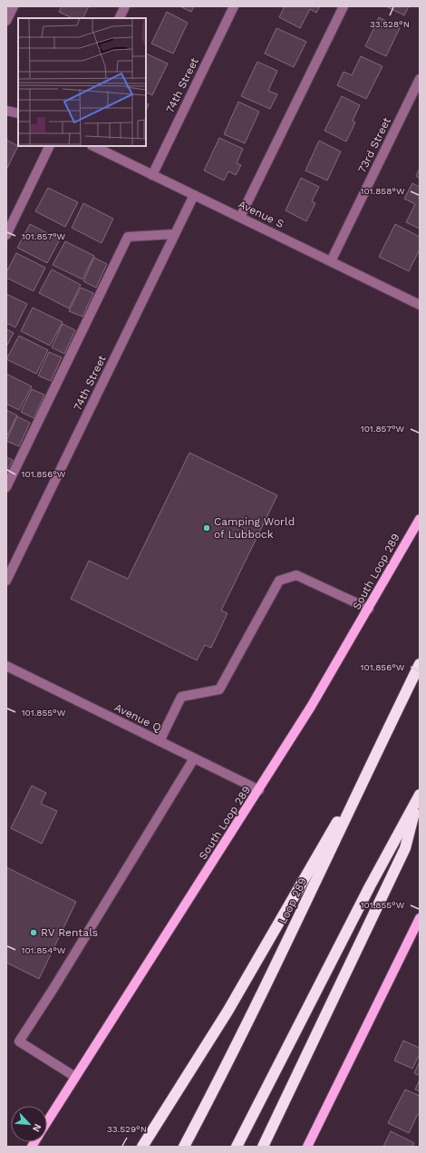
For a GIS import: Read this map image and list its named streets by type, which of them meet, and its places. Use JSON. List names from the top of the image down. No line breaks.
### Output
{"streets":{"highway":["Loop 289"],"main road":["South Loop 289"],"street":["74th Street","73rd Street","Avenue S","Avenue Q"]},"crossings":[["74th Street","Avenue S"],["73rd Street","Avenue S"],["South Loop 289","Avenue Q"]],"places":["Camping World of Lubbock","RV Rentals"],"north":"bottom right","coordinates":["33.528°N","101.858°W","101.857°W","101.856°W","101.855°W","101.854°W","33.529°N"]}
